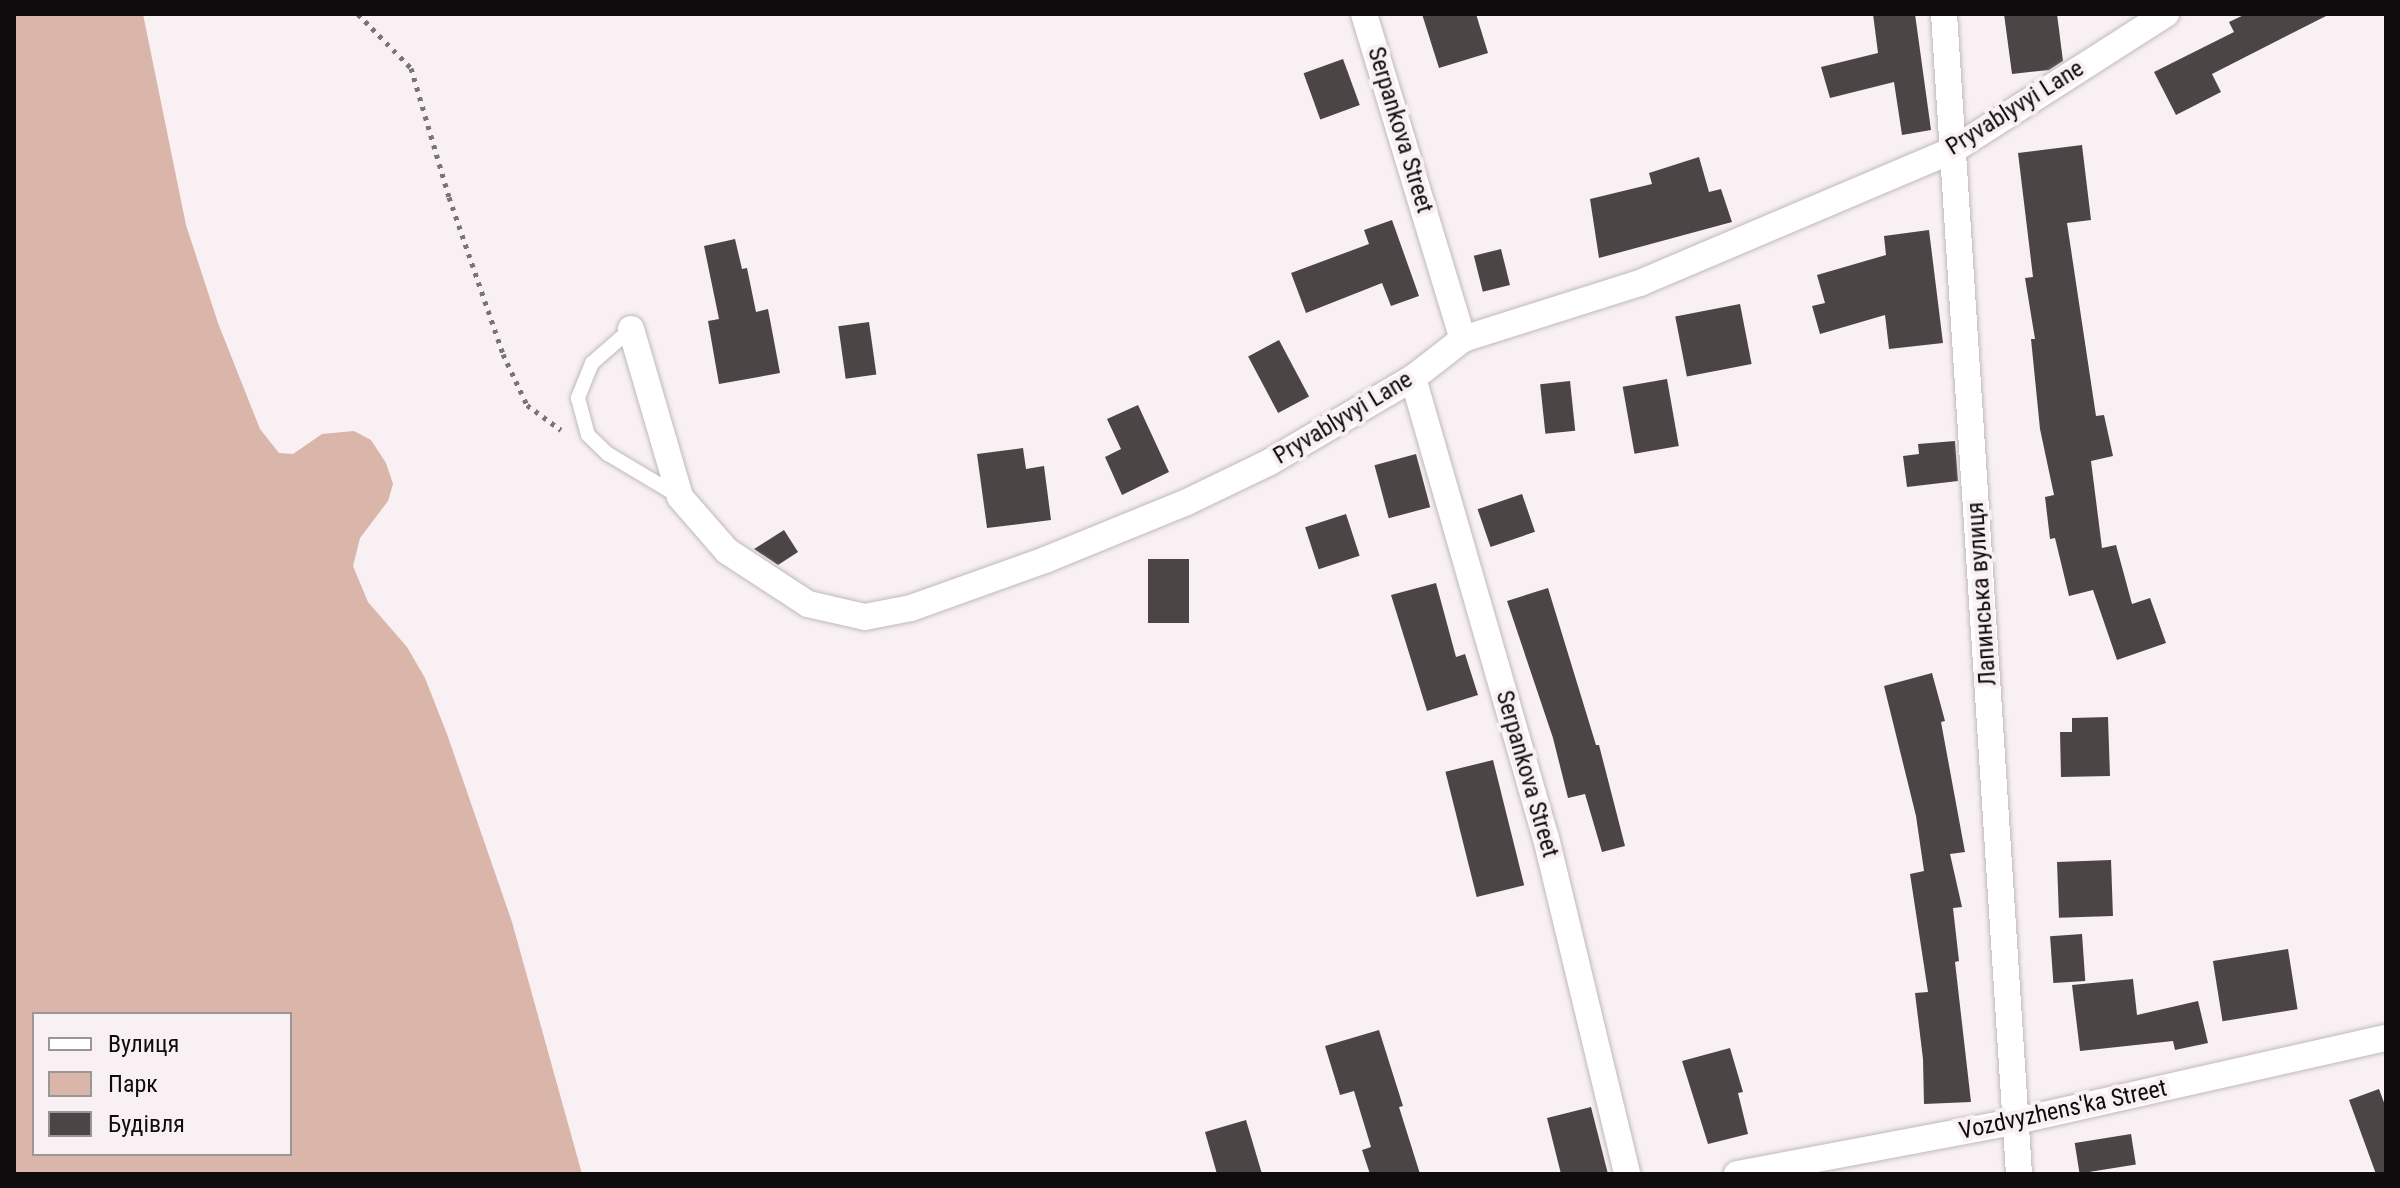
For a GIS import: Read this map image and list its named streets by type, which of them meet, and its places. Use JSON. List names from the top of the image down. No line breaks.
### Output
{"streets":{"street":["Pryvablyvyi Lane","Serpankova Street","Лапинська вулиця","Vozdvyzhens'ka Street"]},"crossings":[["Pryvablyvyi Lane","Serpankova Street"],["Pryvablyvyi Lane","Лапинська вулиця"],["Лапинська вулиця","Vozdvyzhens'ka Street"]],"legend":["Вулиця","Парк","Будівля"]}
